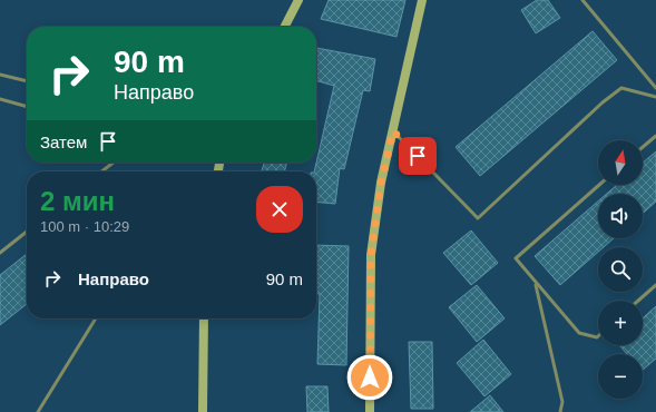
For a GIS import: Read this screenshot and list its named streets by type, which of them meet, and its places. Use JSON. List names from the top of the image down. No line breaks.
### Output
{"north":"top","page":{"turn":["90 m","Направо"],"then":"Затем","map_buttons":["+","−"],"heading":["2 мин","100 m · 10:29"],"list":[{"name":"Направо","value":"90 m"}]}}
